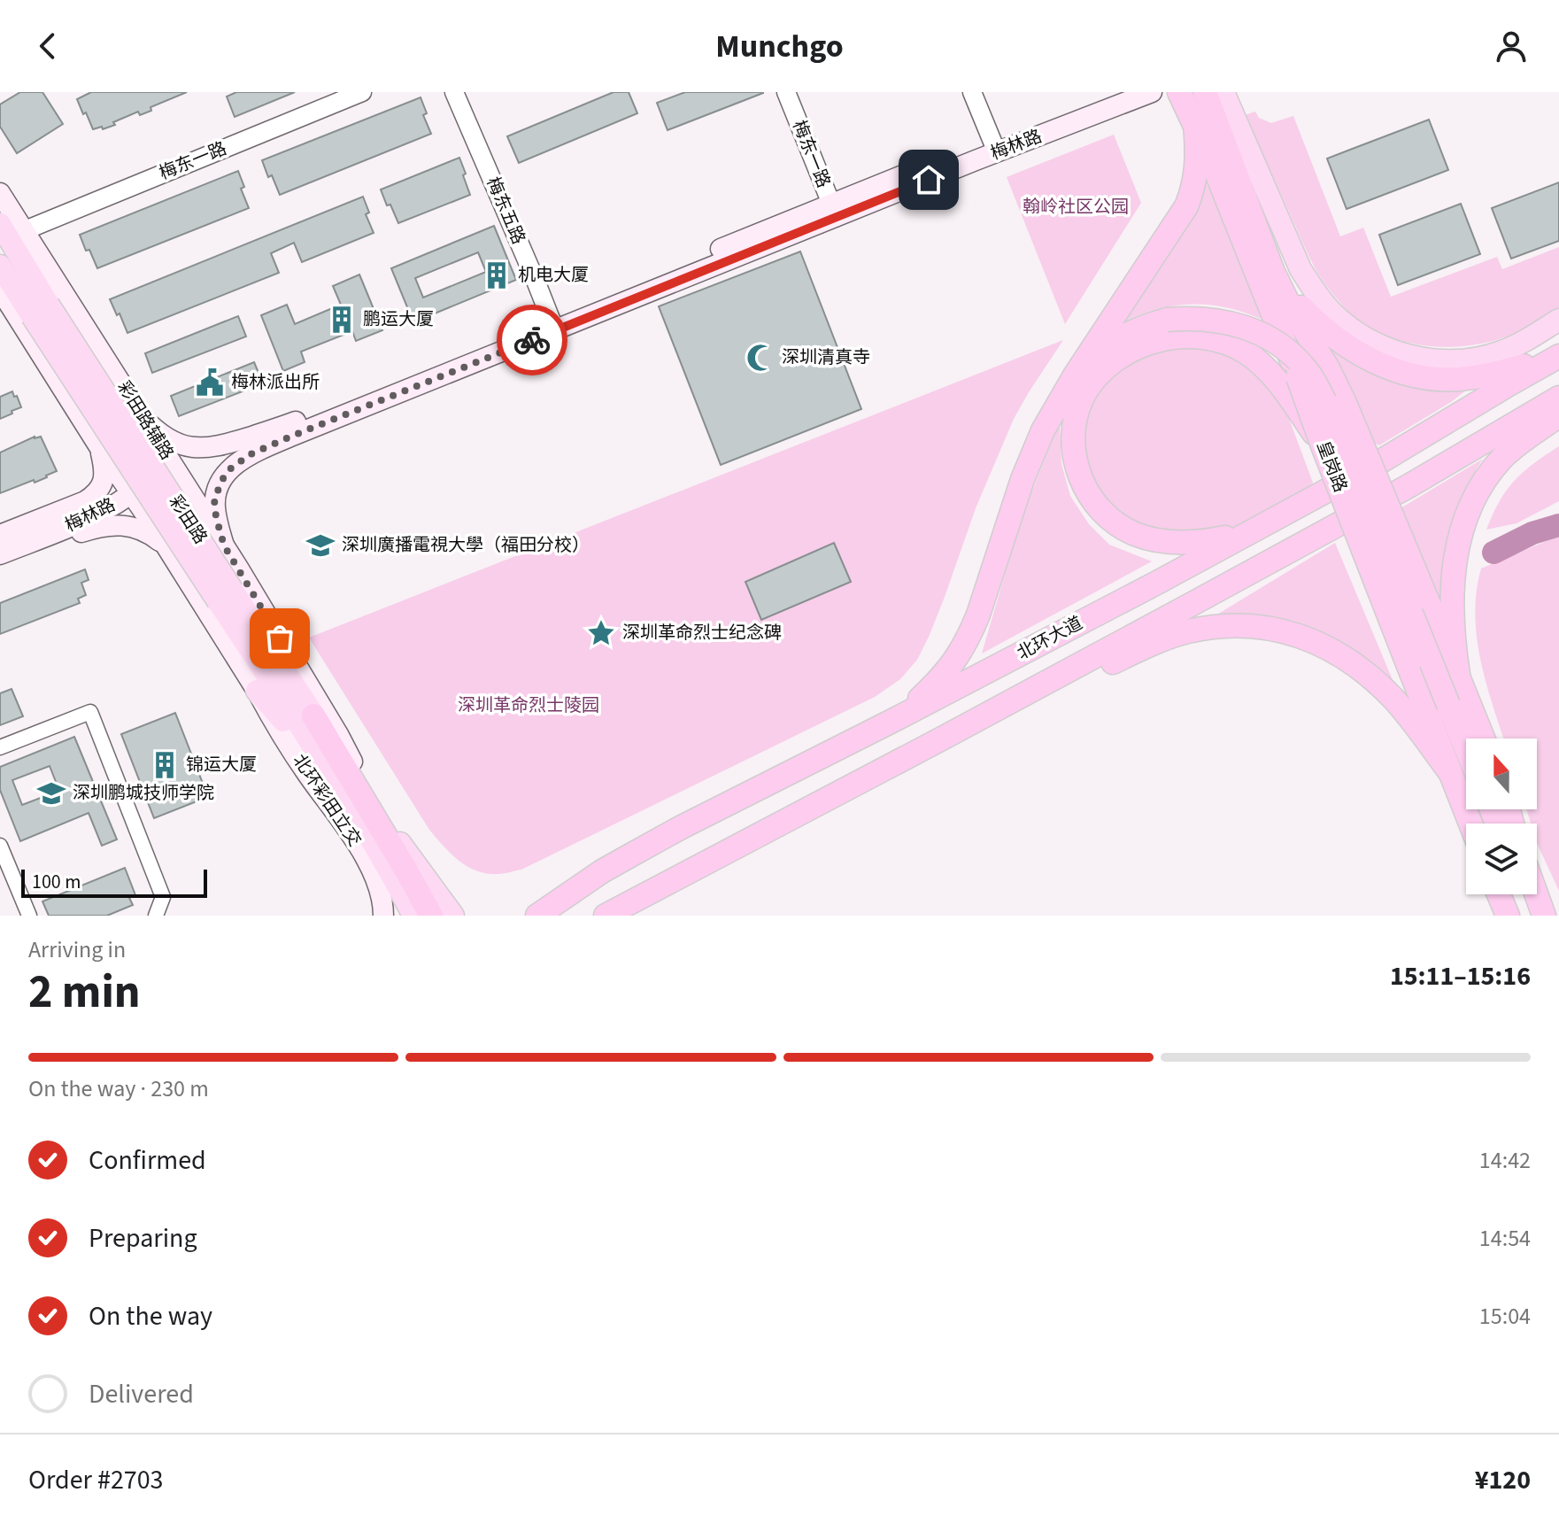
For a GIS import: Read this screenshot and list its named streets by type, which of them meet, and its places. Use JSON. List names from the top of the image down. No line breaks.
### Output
{"streets":{"highway":["皇岗路","北环大道"],"main road":["梅林路","彩田路辅路","彩田路","北环彩田立交"],"street":["梅东一路","梅东五路"]},"crossings":[["梅林路","梅东一路"],["梅林路","梅东五路"],["梅林路","彩田路辅路"],["梅东一路","彩田路辅路"],["彩田路辅路","彩田路"]],"parks":["翰岭社区公园","深圳革命烈士陵园"],"places":{"building":["机电大厦","鹏运大厦","锦运大厦"],"mosque":["深圳清真寺"],"public building":["梅林派出所"],"school or university":["深圳廣播電視大學（福田分校）","深圳鹏城技师学院"],"place":["深圳革命烈士纪念碑"]},"scale_bar":"100 m","north":"top","page":{"header":"Munchgo","scale":"100 m","heading":["2 min","Arriving in","15:11–15:16"],"panel":["Order #2703","¥120"],"bar":"On the way · 230 m","list":[["Confirmed","14:42"],["Preparing","14:54"],["On the way","15:04"],"Delivered"]}}
